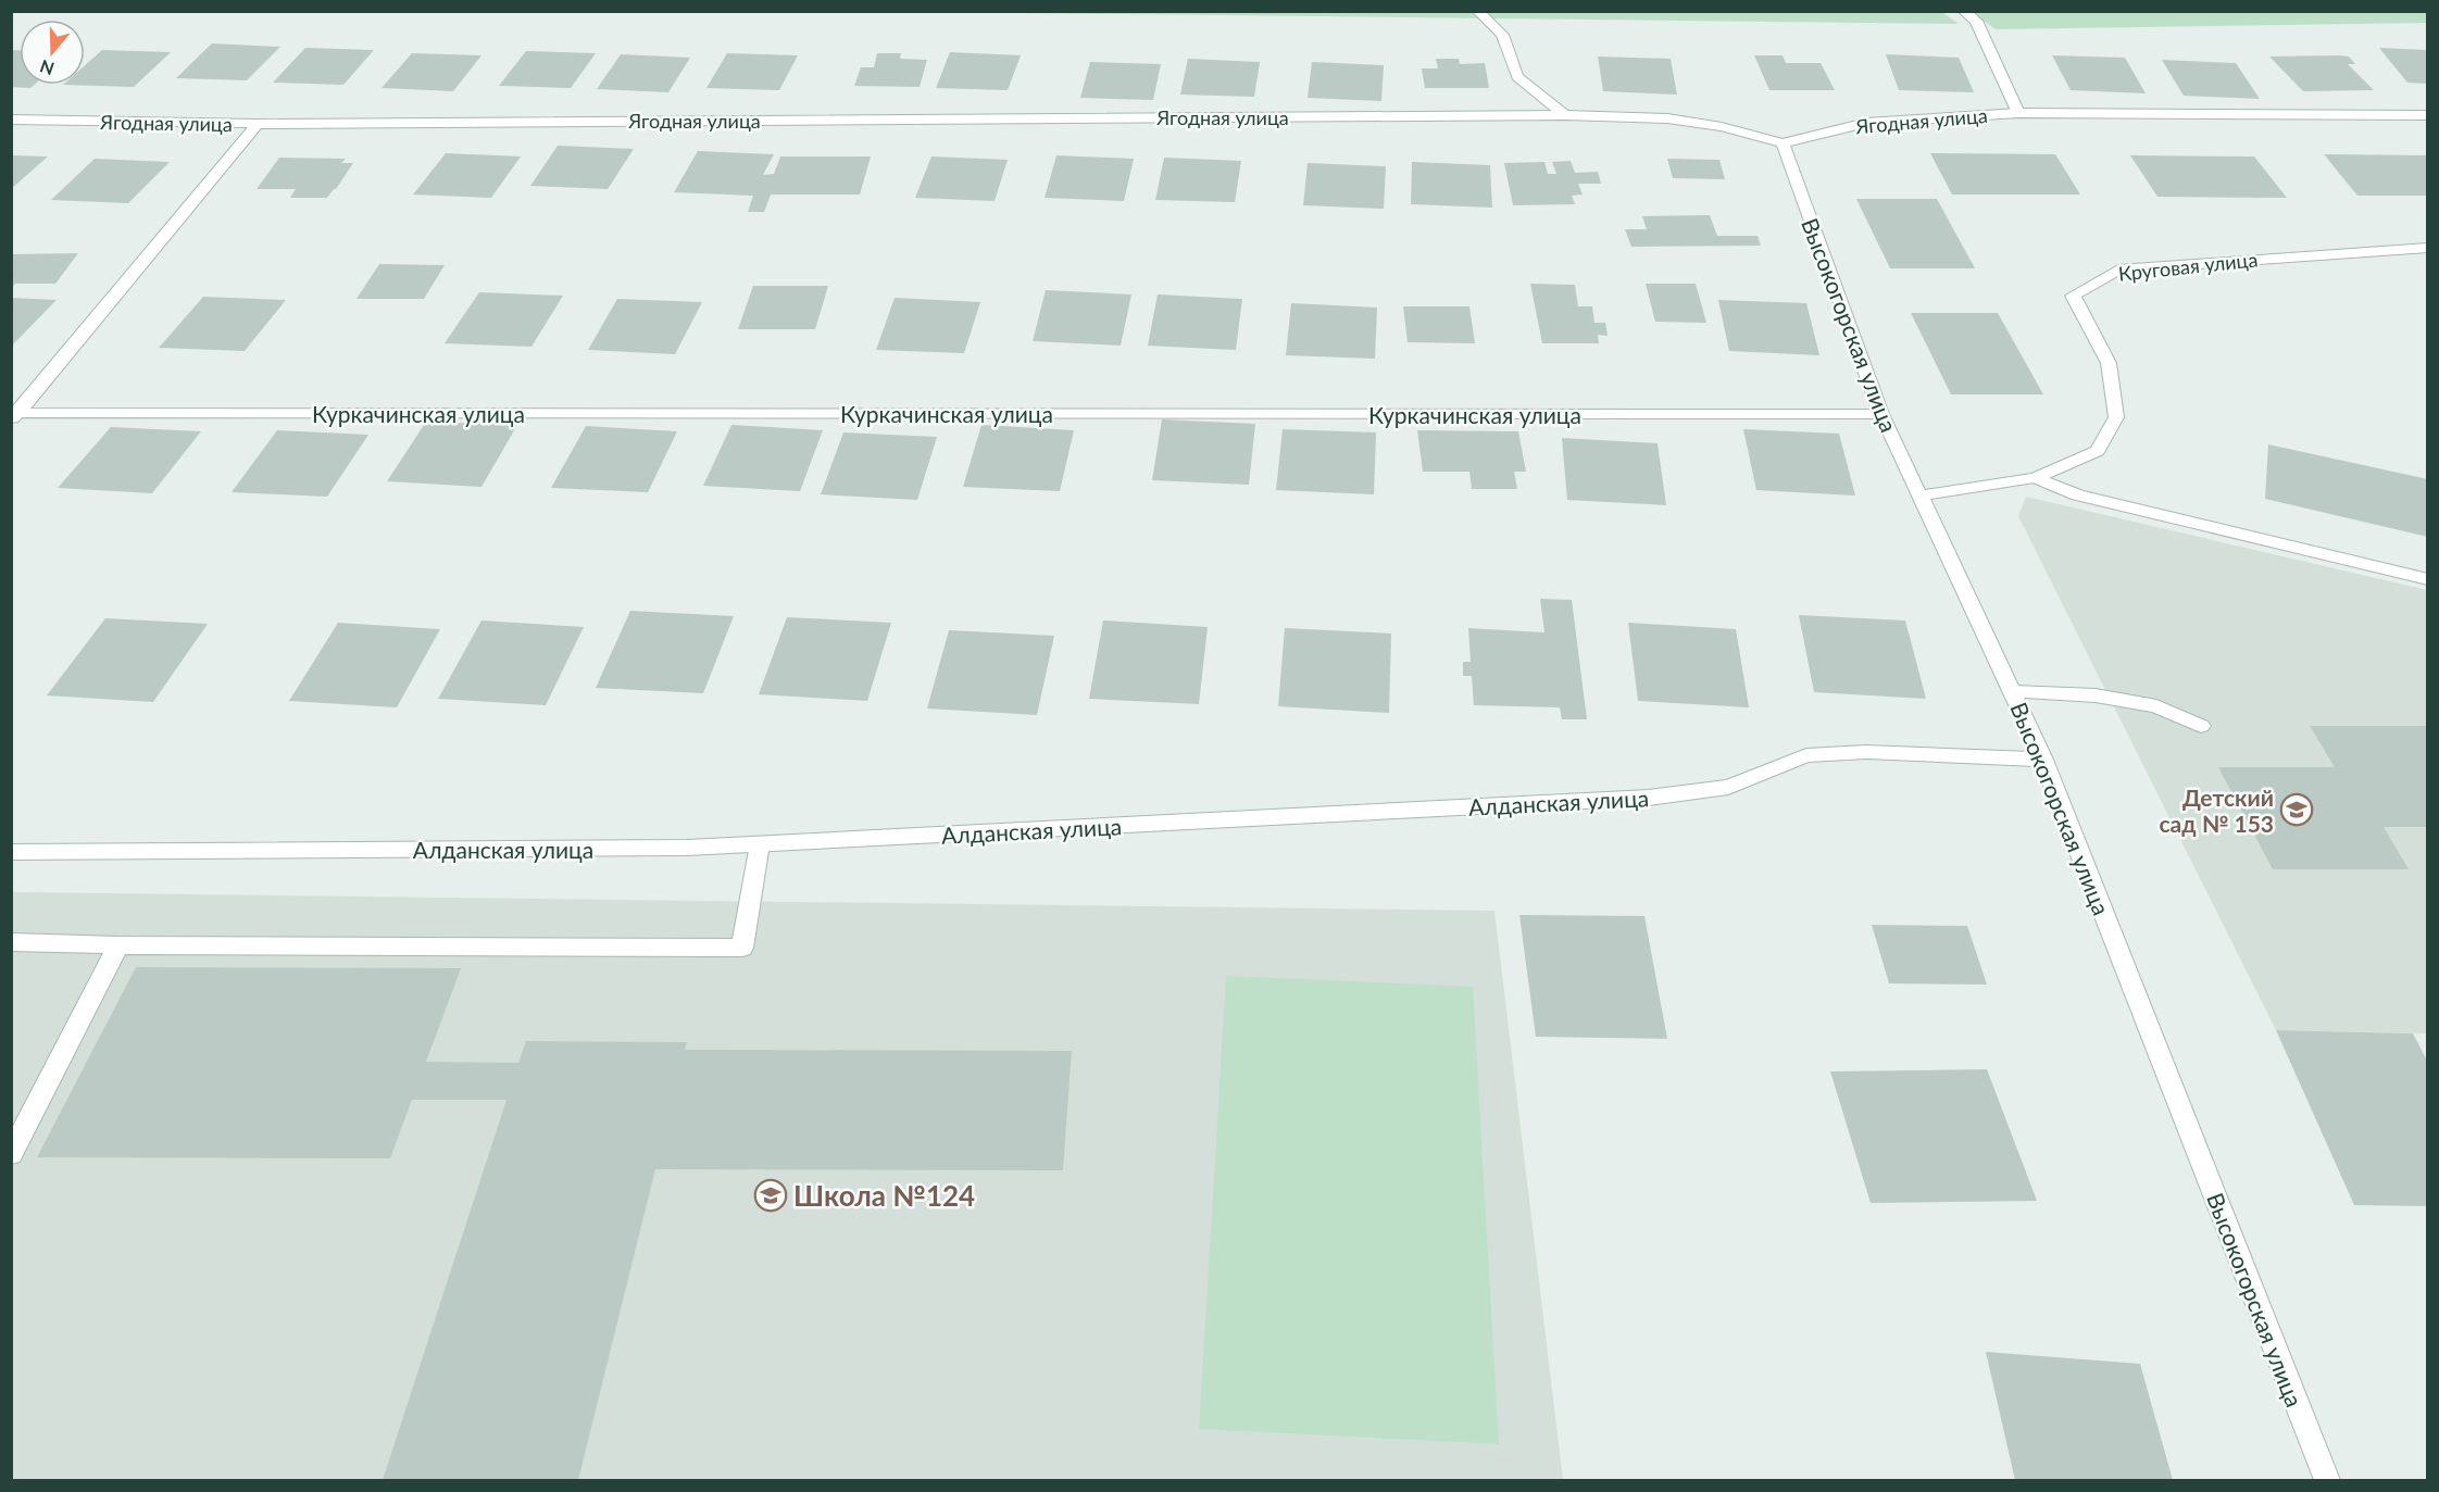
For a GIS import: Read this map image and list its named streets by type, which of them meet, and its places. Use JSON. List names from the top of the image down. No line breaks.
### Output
{"streets":{"street":["Ягодная улица","Круговая улица","Высокогорская улица","Куркачинская улица","Алданская улица"]},"crossings":[["Ягодная улица","Высокогорская улица"],["Круговая улица","Высокогорская улица"],["Высокогорская улица","Куркачинская улица"],["Высокогорская улица","Алданская улица"]],"places":{"school or university":["Детский сад № 153","Школа №124"]},"north":"bottom"}
